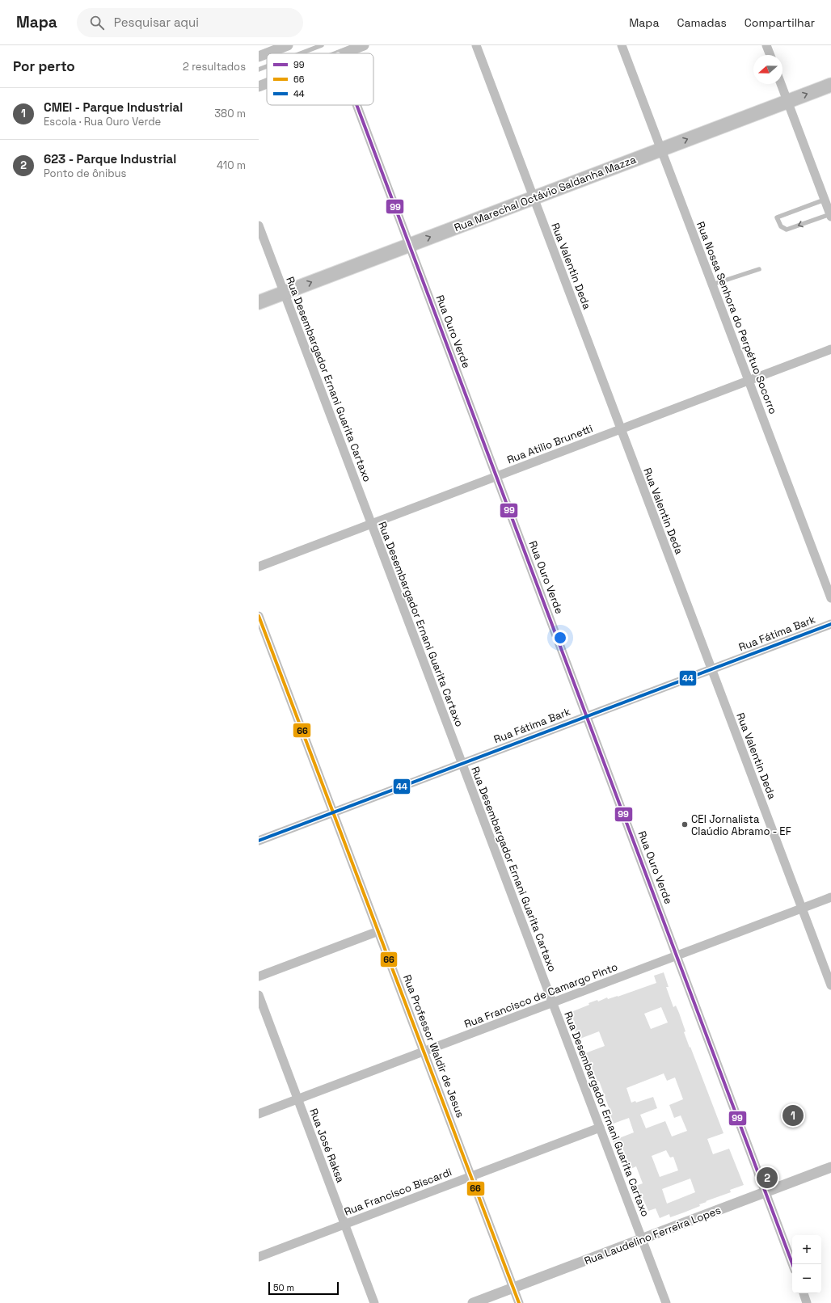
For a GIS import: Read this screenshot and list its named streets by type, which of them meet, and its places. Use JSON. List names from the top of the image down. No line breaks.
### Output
{"streets":{"main road":["Rua Marechal Octávio Saldanha Mazza"],"street":["Rua Valentin Deda","Rua Nossa Senhora do Perpétuo Socorro","Rua Ouro Verde","Rua Desembargador Ernani Guarita Cartaxo","Rua Atílio Brunetti","Rua Fátima Bark","Rua Francisco de Camargo Pinto","Rua Professor Waldir de Jesus","Rua José Raksa","Rua Francisco Biscardi","Rua Laudelino Ferreira Lopes"]},"crossings":[["Rua Marechal Octávio Saldanha Mazza","Rua Valentin Deda"],["Rua Marechal Octávio Saldanha Mazza","Rua Nossa Senhora do Perpétuo Socorro"],["Rua Marechal Octávio Saldanha Mazza","Rua Ouro Verde"],["Rua Marechal Octávio Saldanha Mazza","Rua Desembargador Ernani Guarita Cartaxo"],["Rua Valentin Deda","Rua Atílio Brunetti"],["Rua Valentin Deda","Rua Fátima Bark"],["Rua Valentin Deda","Rua Francisco de Camargo Pinto"],["Rua Nossa Senhora do Perpétuo Socorro","Rua Atílio Brunetti"],["Rua Ouro Verde","Rua Atílio Brunetti"],["Rua Ouro Verde","Rua Fátima Bark"],["Rua Ouro Verde","Rua Francisco de Camargo Pinto"],["Rua Ouro Verde","Rua Laudelino Ferreira Lopes"],["Rua Desembargador Ernani Guarita Cartaxo","Rua Atílio Brunetti"],["Rua Desembargador Ernani Guarita Cartaxo","Rua Fátima Bark"],["Rua Desembargador Ernani Guarita Cartaxo","Rua Francisco de Camargo Pinto"],["Rua Desembargador Ernani Guarita Cartaxo","Rua Francisco Biscardi"],["Rua Desembargador Ernani Guarita Cartaxo","Rua Laudelino Ferreira Lopes"],["Rua Fátima Bark","Rua Professor Waldir de Jesus"],["Rua Francisco de Camargo Pinto","Rua Professor Waldir de Jesus"],["Rua Francisco de Camargo Pinto","Rua José Raksa"],["Rua Professor Waldir de Jesus","Rua Francisco Biscardi"],["Rua Professor Waldir de Jesus","Rua Laudelino Ferreira Lopes"],["Rua José Raksa","Rua Francisco Biscardi"]],"one_way":["Rua Marechal Octávio Saldanha Mazza"],"places":["CEI Jornalista Claúdio Abramo - EF"],"lines":["transit line 99","transit line 66","transit line 44"],"legend":["99","66","44"],"scale_bar":"50 m","north":"left","page":{"header":"Mapa","search":"Pesquisar aqui","nav":["Mapa","Camadas","Compartilhar"],"heading":["Por perto","2 resultados"],"list":[{"mark":"1","name":"CMEI - Parque Industrial","note":"Escola · Rua Ouro Verde","value":"380 m"},{"mark":"2","name":"623 - Parque Industrial","note":"Ponto de ônibus","value":"410 m"}],"pins":["1","2"],"map_buttons":["+","−"],"scale":"50 m"}}
